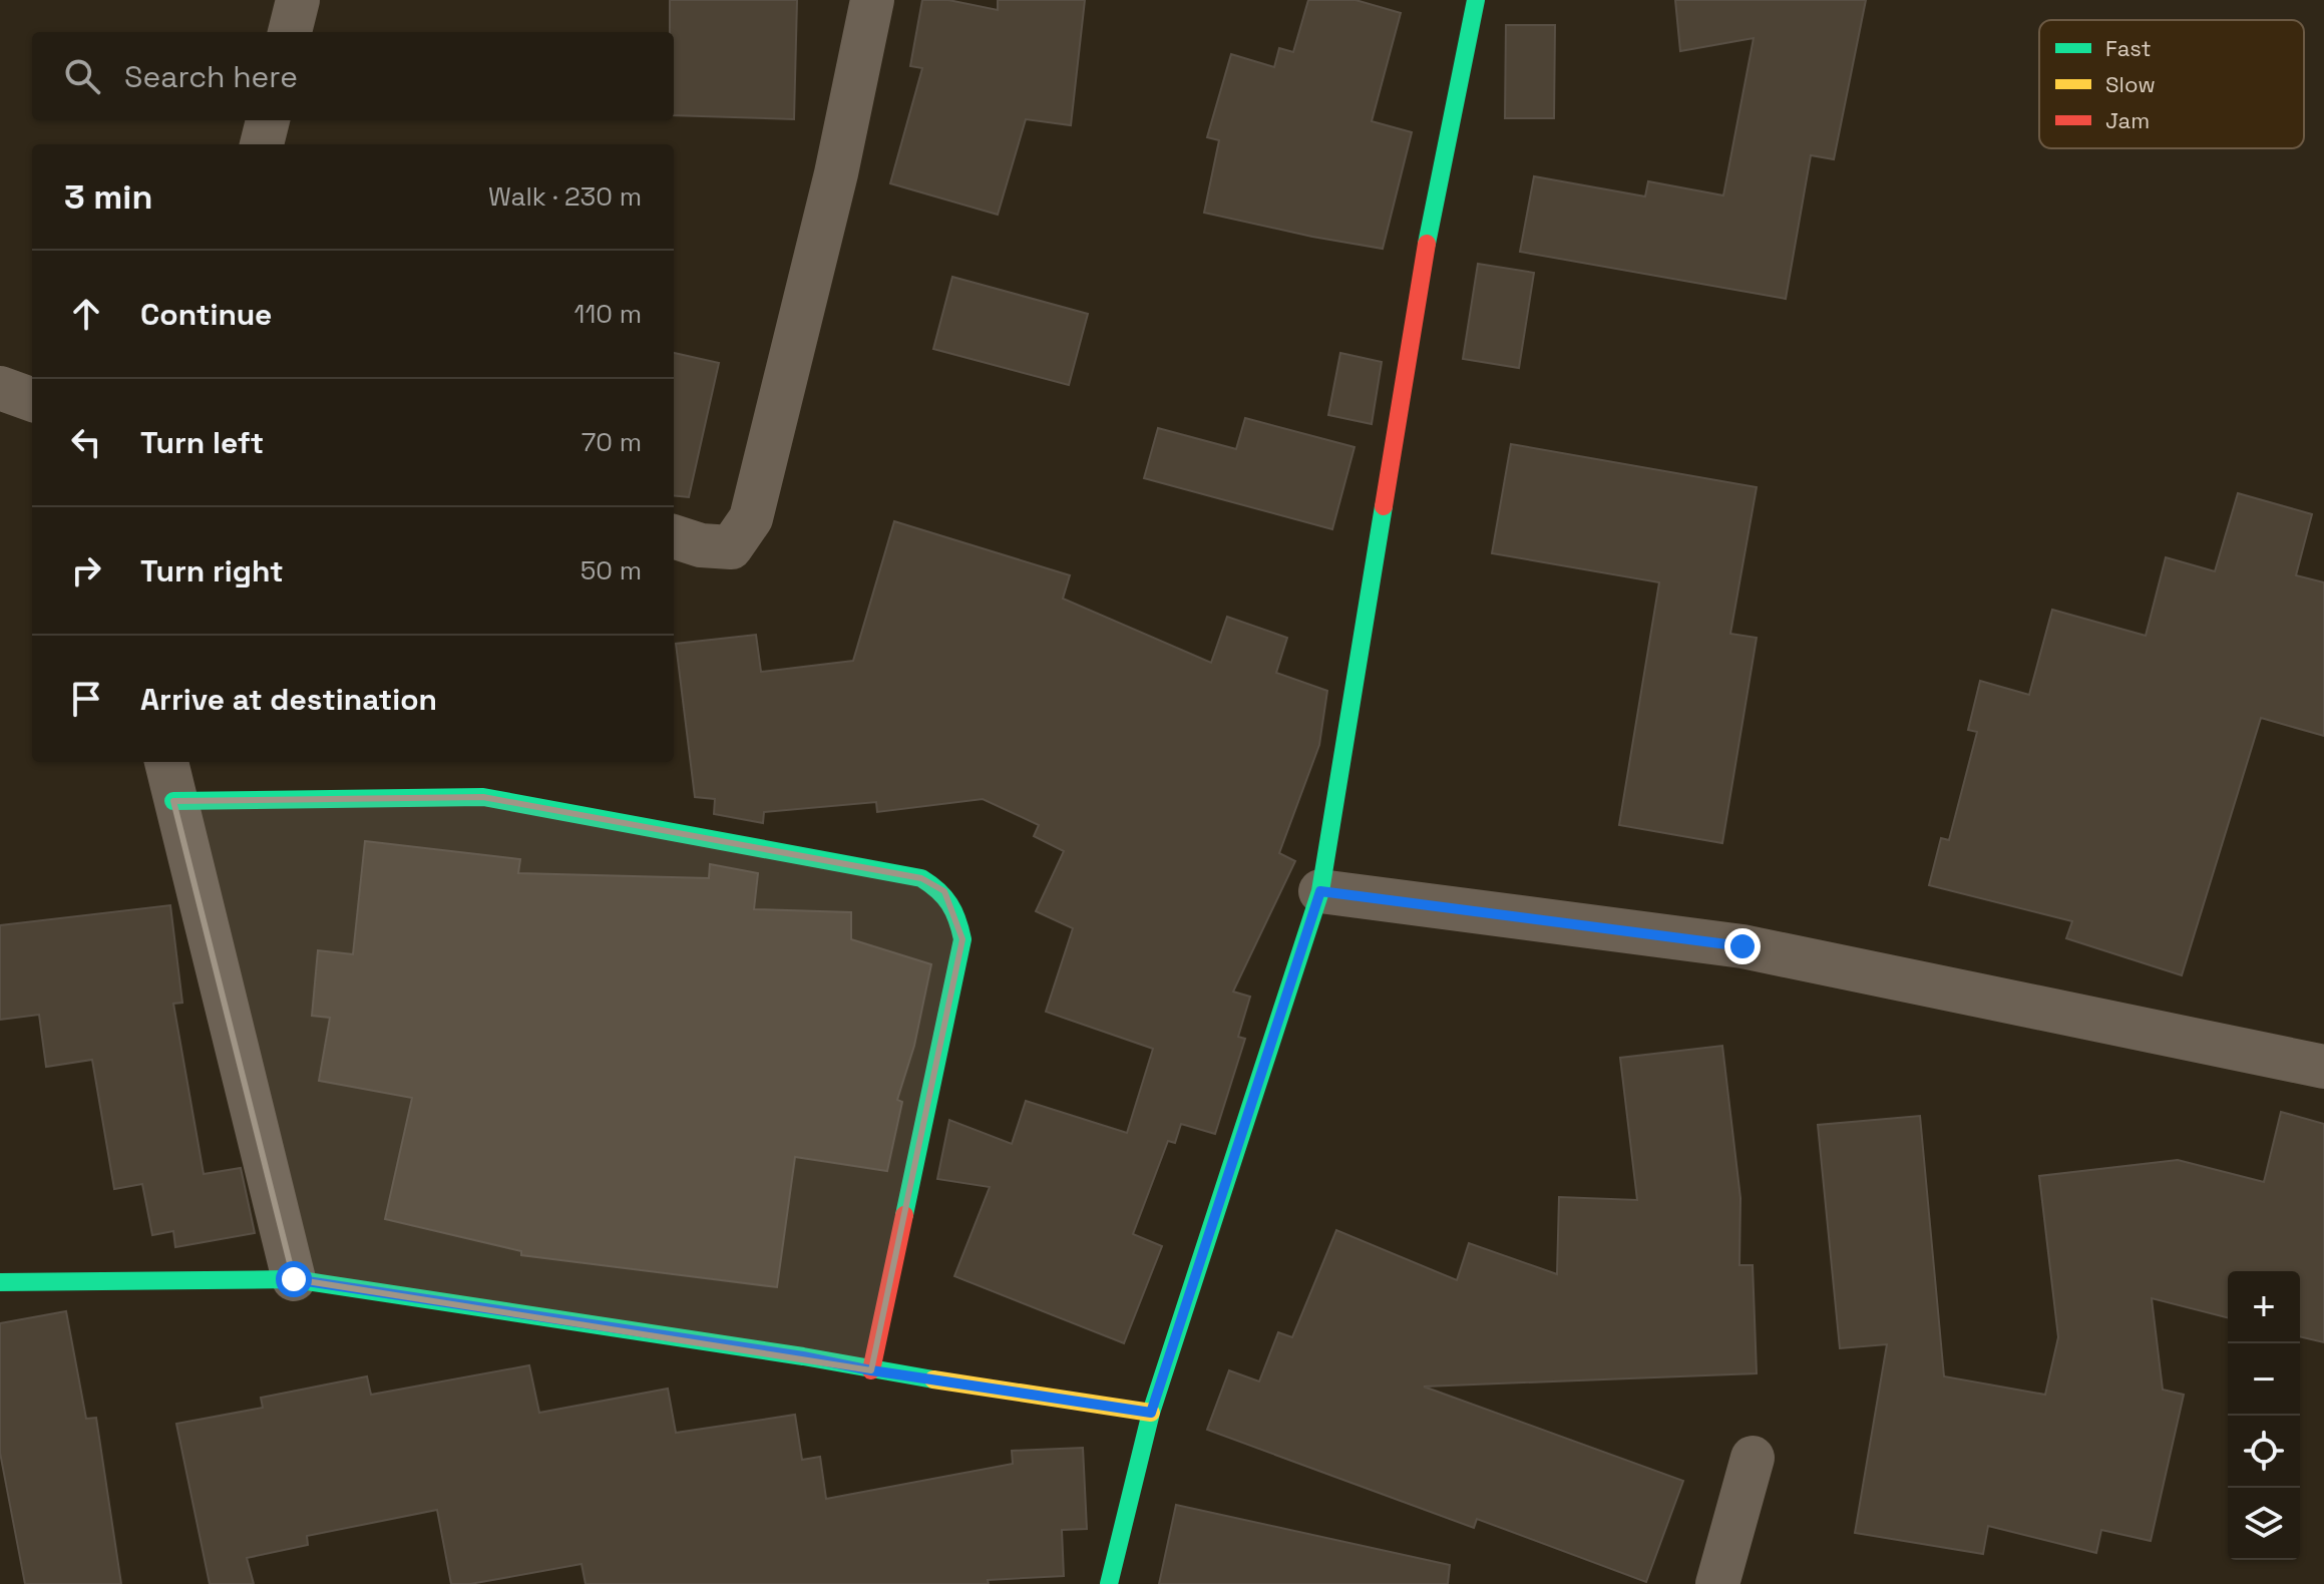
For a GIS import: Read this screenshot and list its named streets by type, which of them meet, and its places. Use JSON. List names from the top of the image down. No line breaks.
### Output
{"legend":["Fast","Slow","Jam"],"page":{"search":"Search here","heading":["3 min","Walk · 230 m"],"list":[["Continue","110 m"],["Turn left","70 m"],["Turn right","50 m"],"Arrive at destination"],"map_buttons":["+","−"]}}
